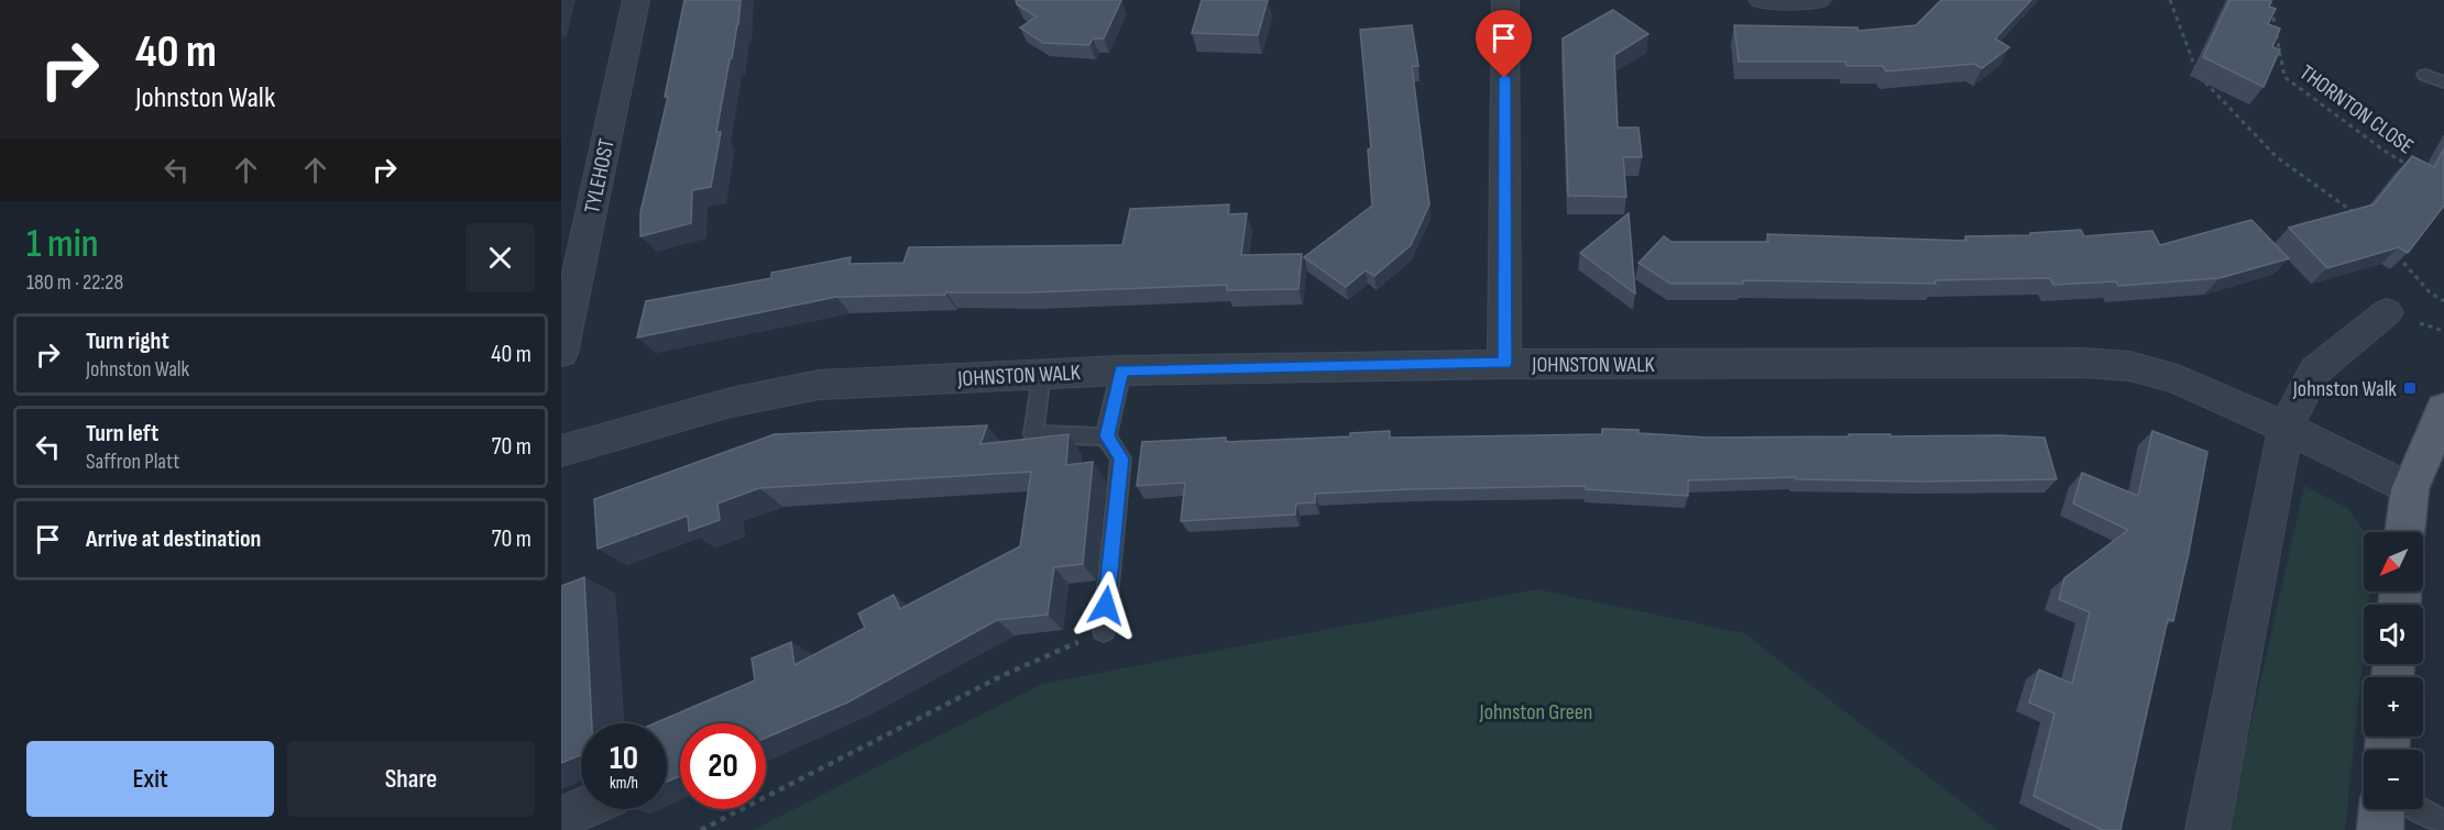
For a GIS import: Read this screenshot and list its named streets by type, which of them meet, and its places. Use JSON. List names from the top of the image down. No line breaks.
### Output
{"streets":{"street":["TYLEHOST","JOHNSTON WALK"],"path":["THORNTON CLOSE"]},"parks":["Johnston Green"],"places":{"transit":["Johnston Walk"]},"north":"bottom left","page":{"turn":["40 m","Johnston Walk"],"heading":["1 min","180 m · 22:28"],"list":[{"name":"Turn right","note":"Johnston Walk","value":"40 m"},{"name":"Turn left","note":"Saffron Platt","value":"70 m"},{"name":"Arrive at destination","value":"70 m"}],"map_buttons":["+","−"],"speed":"10 km/h","limit":"20","buttons":["Exit","Share"]}}
